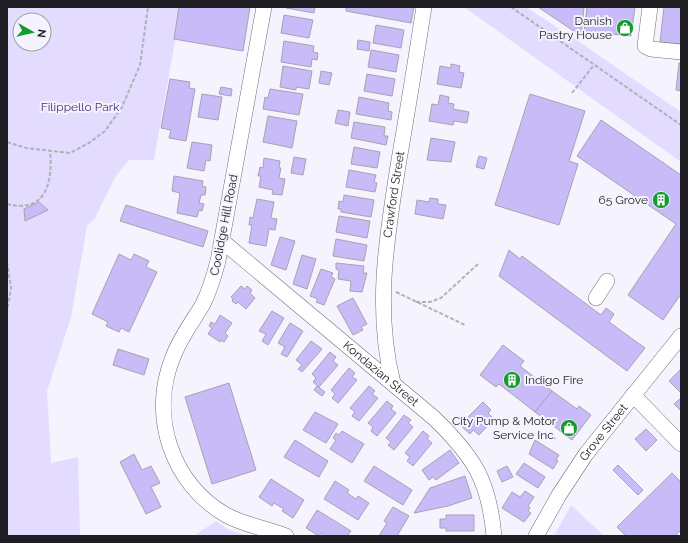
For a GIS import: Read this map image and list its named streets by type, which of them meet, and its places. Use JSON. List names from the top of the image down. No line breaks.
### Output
{"streets":{"street":["Crawford Street","Coolidge Hill Road","Kondazian Street","Grove Street"]},"crossings":[["Crawford Street","Kondazian Street"],["Coolidge Hill Road","Kondazian Street"]],"parks":["Filippello Park"],"places":{"shop":["Danish Pastry House","City Pump & Motor Service Inc."],"building":["65 Grove","Indigo Fire"]},"north":"right"}
